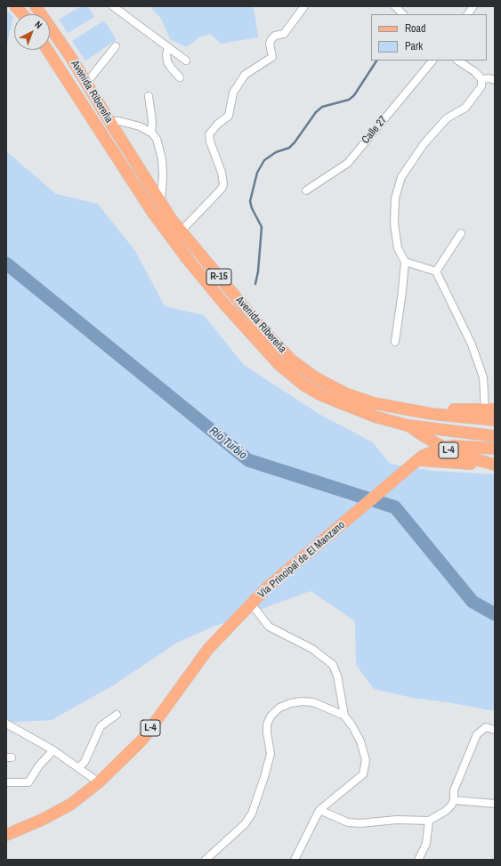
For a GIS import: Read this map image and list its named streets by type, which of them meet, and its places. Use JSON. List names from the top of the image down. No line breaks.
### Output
{"streets":{"main road":["Avenida Ribereña","R-15","L-4","Vía Principal de El Manzano"],"street":["Calle 27"]},"crossings":[["Avenida Ribereña","L-4"],["L-4","Vía Principal de El Manzano"]],"water":["Río Turbio"],"legend":["Road","Park"],"north":"top right"}
